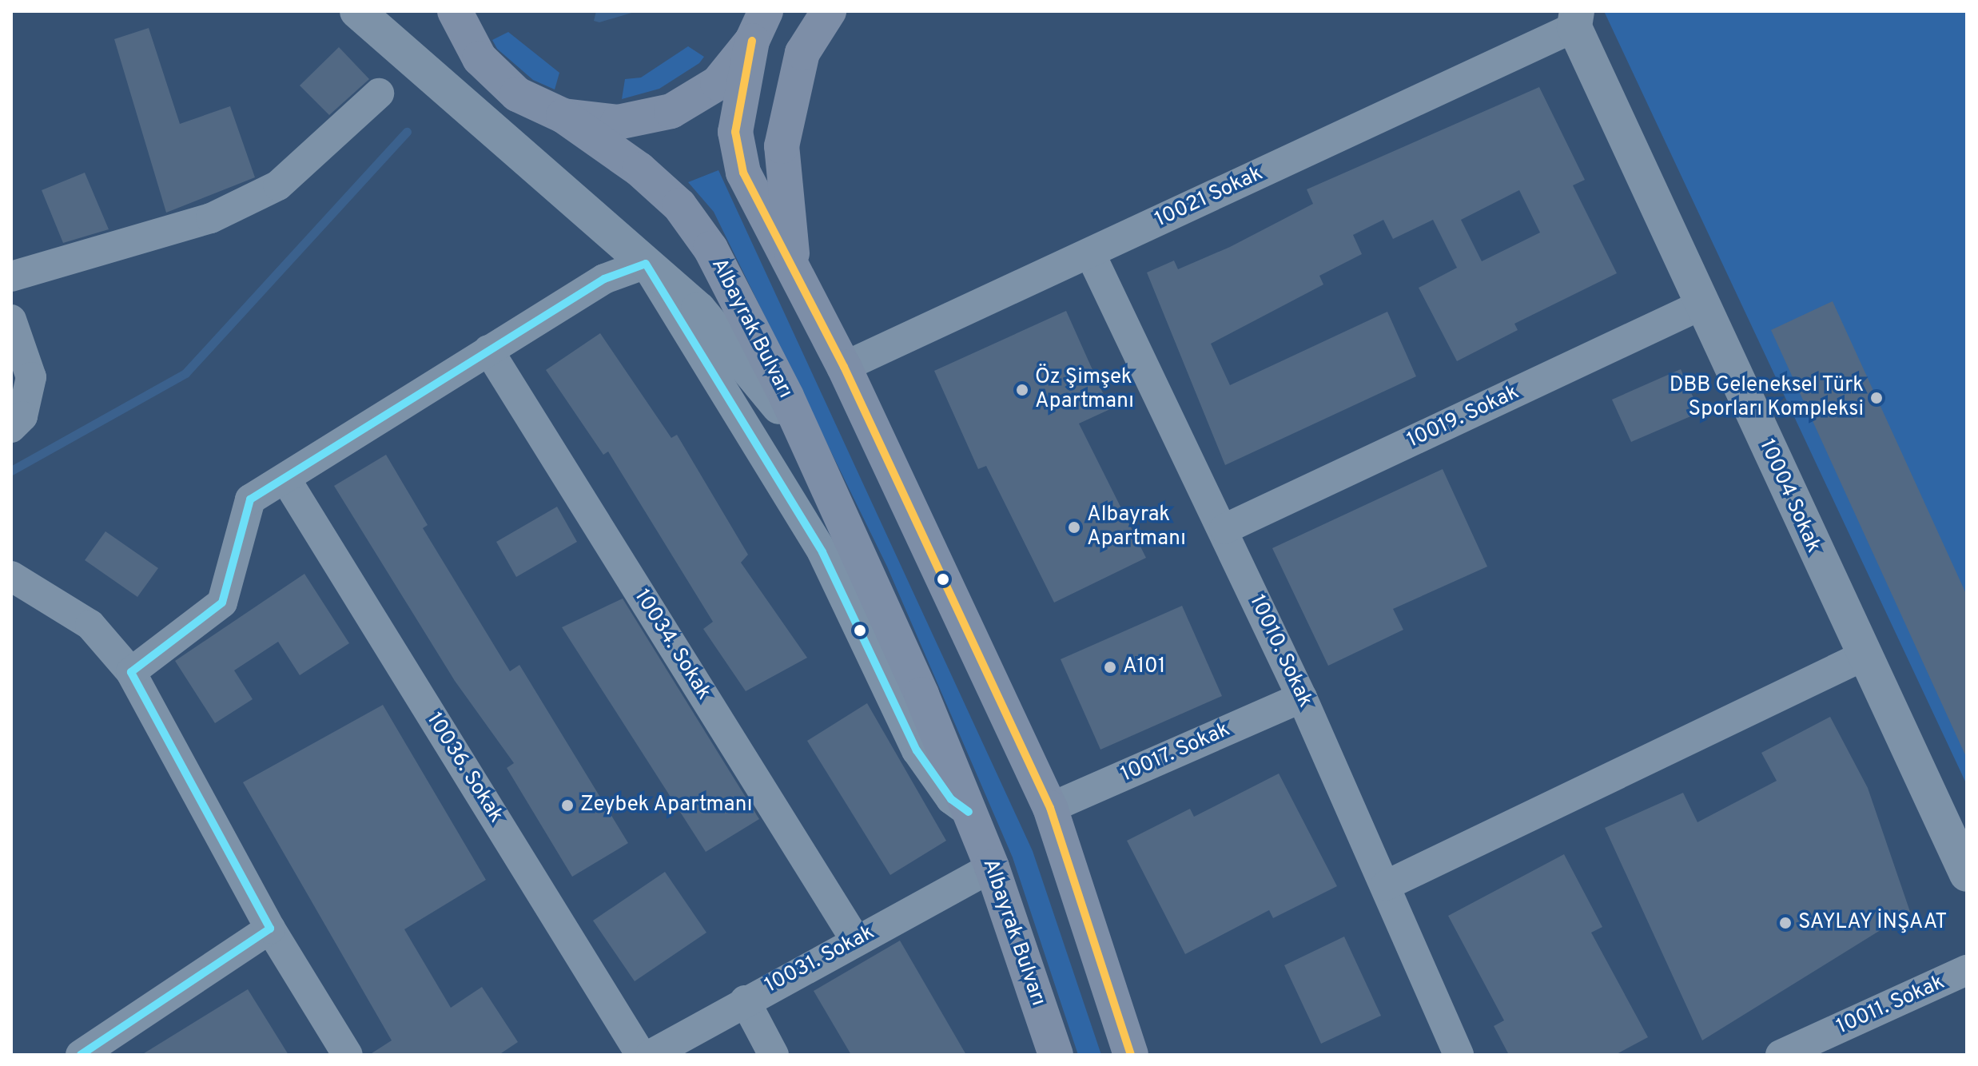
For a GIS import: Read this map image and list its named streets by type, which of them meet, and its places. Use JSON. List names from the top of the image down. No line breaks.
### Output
{"streets":{"main road":["Albayrak Bulvarı"],"street":["10021 Sokak","10019. Sokak","10004 Sokak","10034. Sokak","10010. Sokak","10017. Sokak","10036. Sokak","10031. Sokak","10011. Sokak"]},"crossings":[["10021 Sokak","10004 Sokak"],["10021 Sokak","10010. Sokak"],["Albayrak Bulvarı","10031. Sokak"],["10019. Sokak","10004 Sokak"],["10019. Sokak","10010. Sokak"],["10034. Sokak","10031. Sokak"],["10010. Sokak","10017. Sokak"]],"places":["Öz Şimşek Apartmanı","DBB Geleneksel Türk Sporları Kompleksi","Albayrak Apartmanı","A101","Zeybek Apartmanı","SAYLAY İNŞAAT"]}
